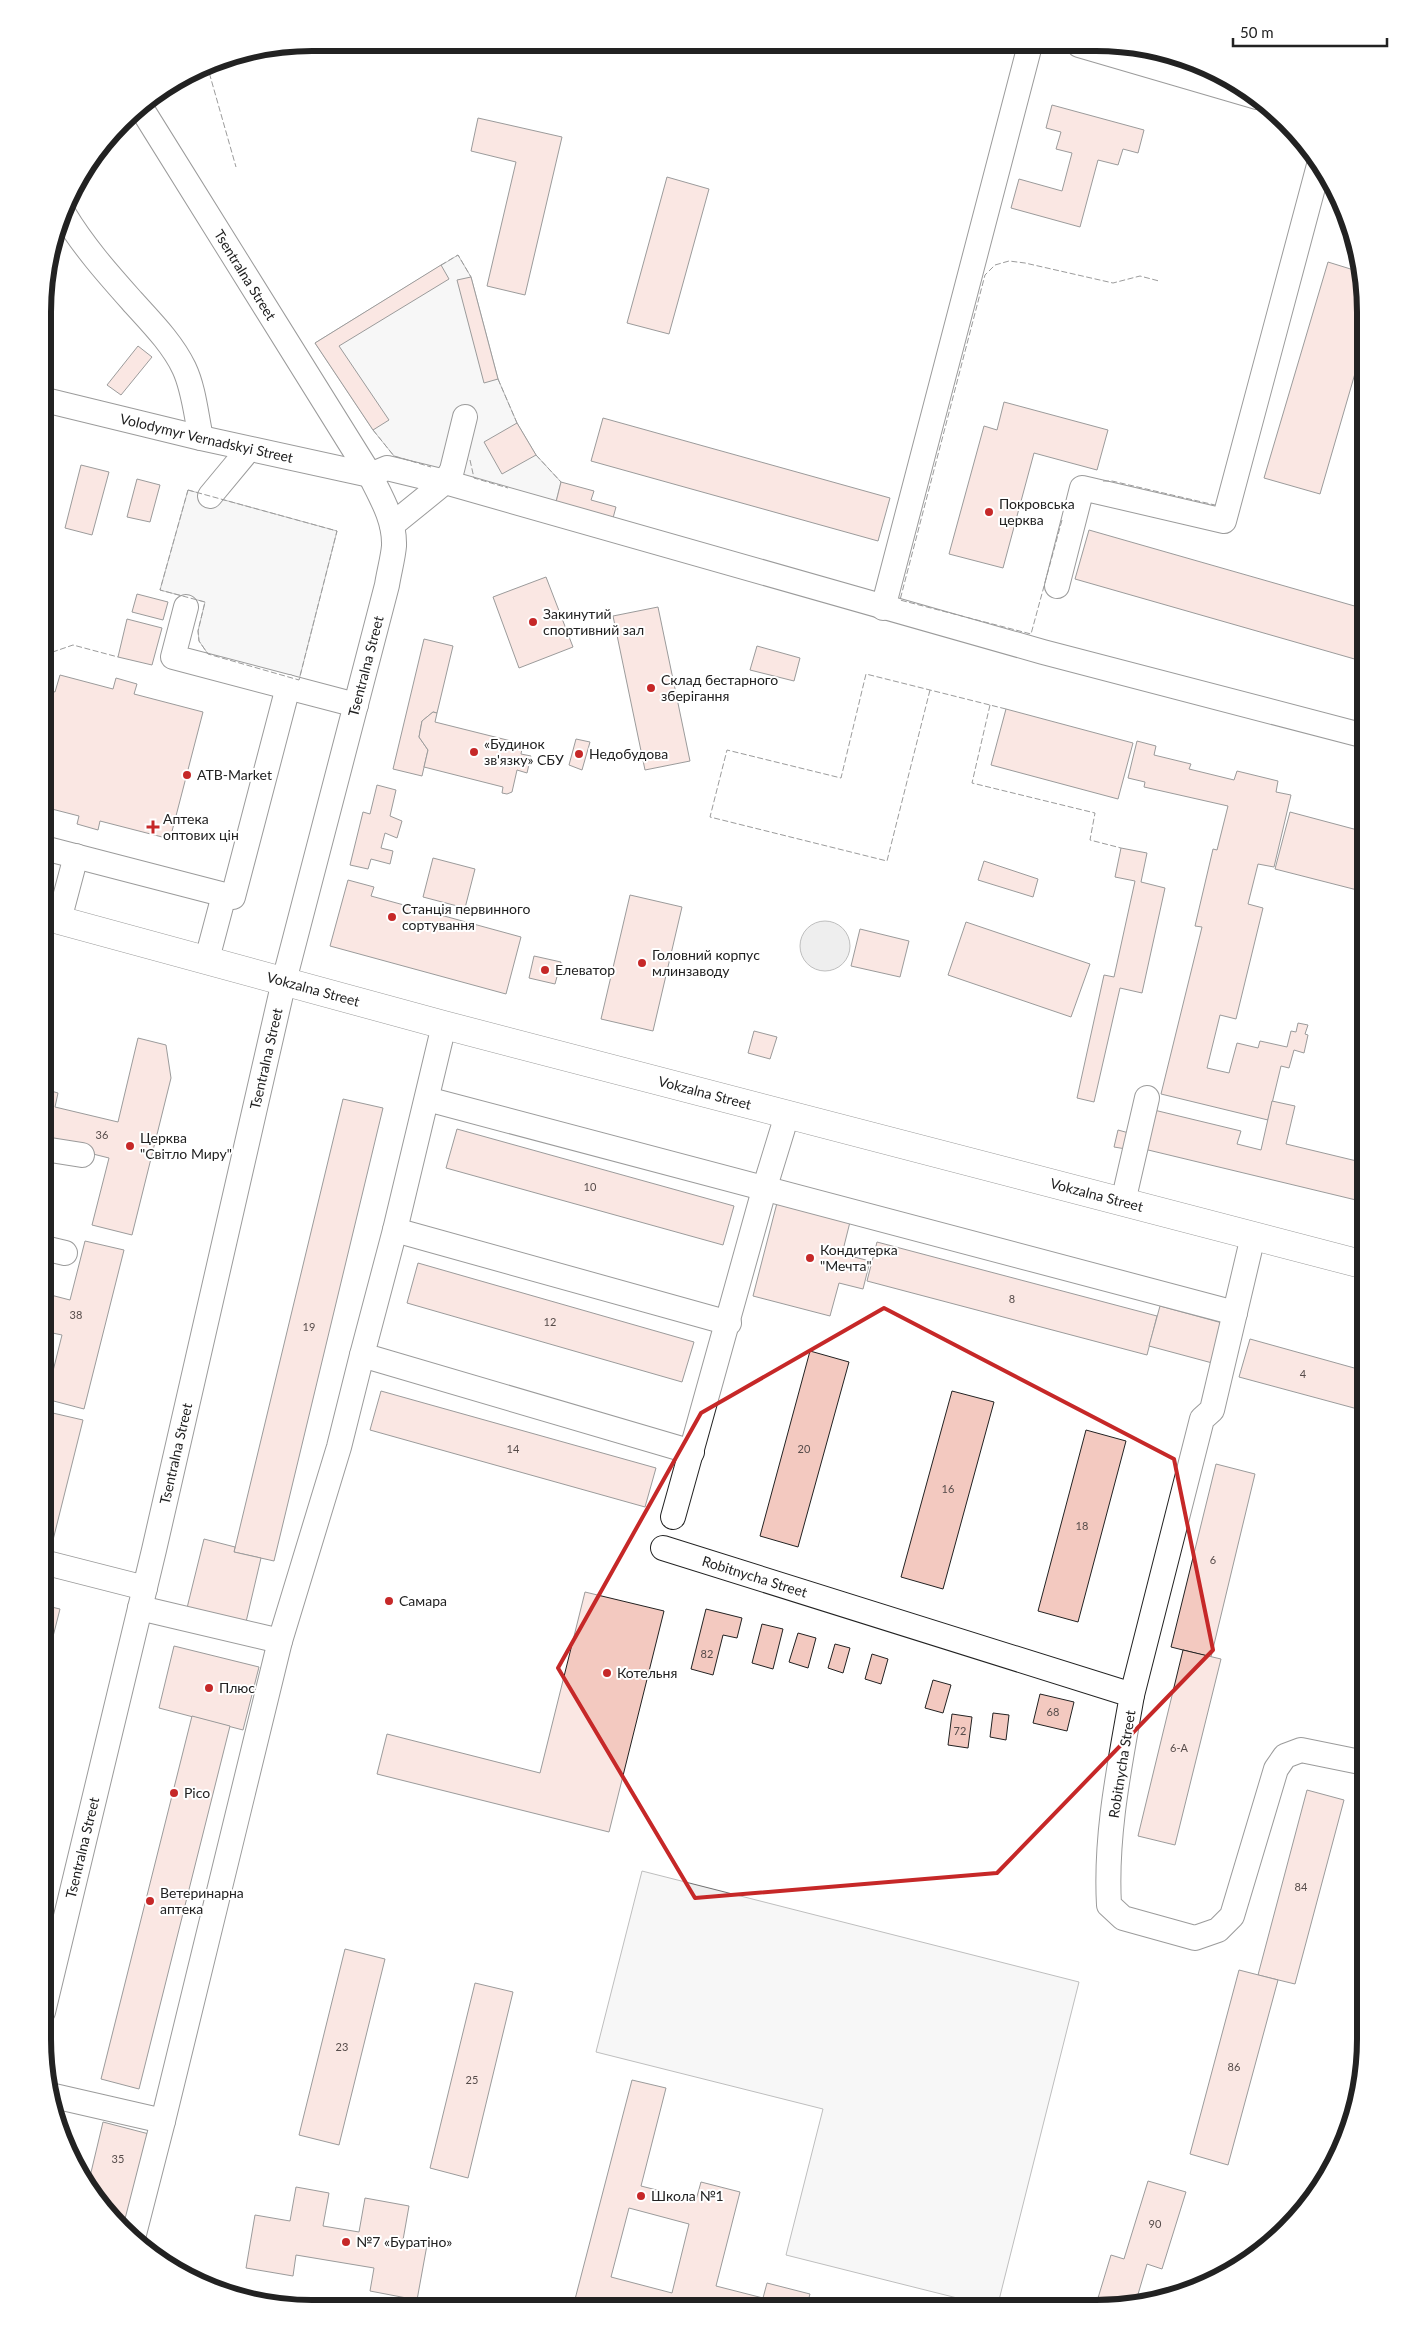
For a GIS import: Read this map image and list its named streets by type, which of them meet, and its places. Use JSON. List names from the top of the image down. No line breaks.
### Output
{"streets":{"main road":["Vokzalna Street"],"street":["Tsentralna Street","Volodymyr Vernadskyi Street","Robitnycha Street"]},"crossings":[["Tsentralna Street","Volodymyr Vernadskyi Street"],["Tsentralna Street","Vokzalna Street"]],"places":{"other":["Покровська церква","Закинутий спортивний зал","Склад бестарного зберігання","«Будинок зв'язку» СБУ","Недобудова","ATB-Market","Станція первинного сортування","Головний корпус млинзаводу","Елеватор","Церква \"Світло Миру\"","Кондитерка \"Мечта\"","Самара","Котельня","Плюс","Pico","Ветеринарна аптека","Школа №1","№7 «Буратіно»"],"health":["Аптека оптових цін"]},"house_numbers":["36","10","8","38","12","19","4","14","20","16","18","6","82","68","72","6-А","84","23","86","25","35","90"],"scale_bar":"50 m"}
